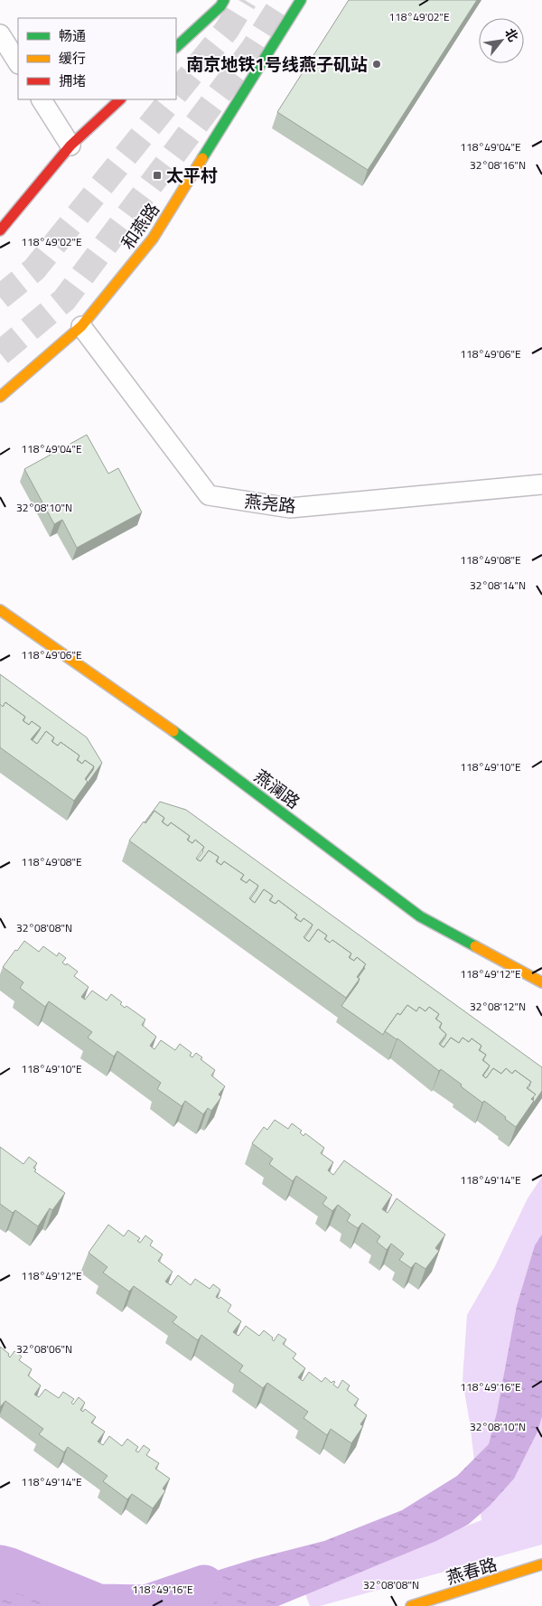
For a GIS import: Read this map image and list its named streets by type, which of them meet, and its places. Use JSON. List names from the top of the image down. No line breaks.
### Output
{"streets":{"street":["和燕路","燕尧路","燕澜路","燕春路"]},"crossings":[["和燕路","燕尧路"]],"places":{"other":["南京地铁1号线燕子矶站"],"transit":["太平村"]},"legend":["畅通","缓行","拥堵"],"north":"top right","coordinates":["118°49'02\"E","118°49'04\"E","32°08'16\"N","118°49'06\"E","32°08'10\"N","118°49'08\"E","32°08'14\"N","118°49'10\"E","32°08'08\"N","118°49'12\"E","32°08'12\"N","118°49'14\"E","32°08'06\"N","118°49'16\"E"]}
